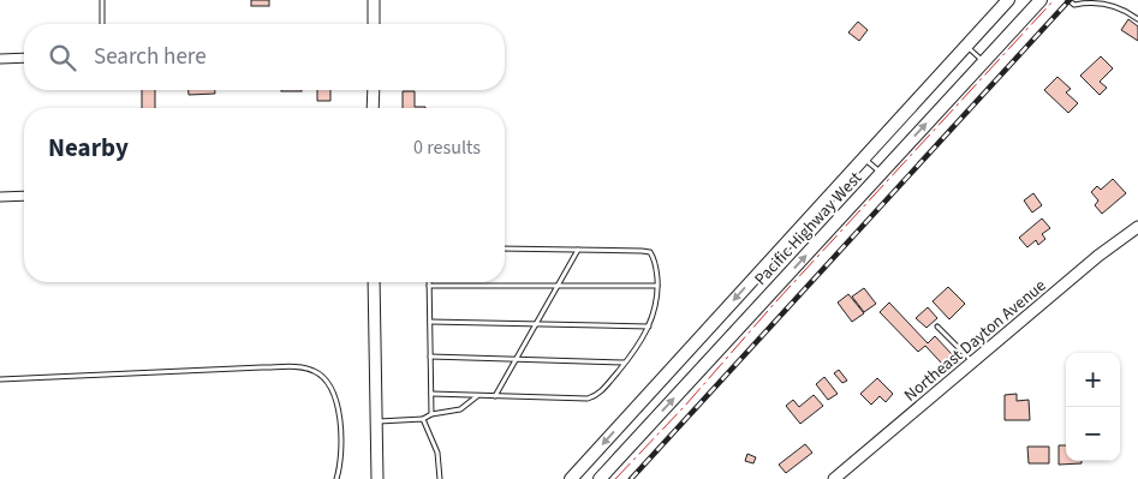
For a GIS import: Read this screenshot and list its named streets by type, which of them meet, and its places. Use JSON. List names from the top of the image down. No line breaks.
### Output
{"streets":{"main road":["Pacific Highway West"],"street":["Northeast Dayton Avenue"]},"page":{"search":"Search here","heading":["Nearby","0 results"],"map_buttons":["+","−"]}}
